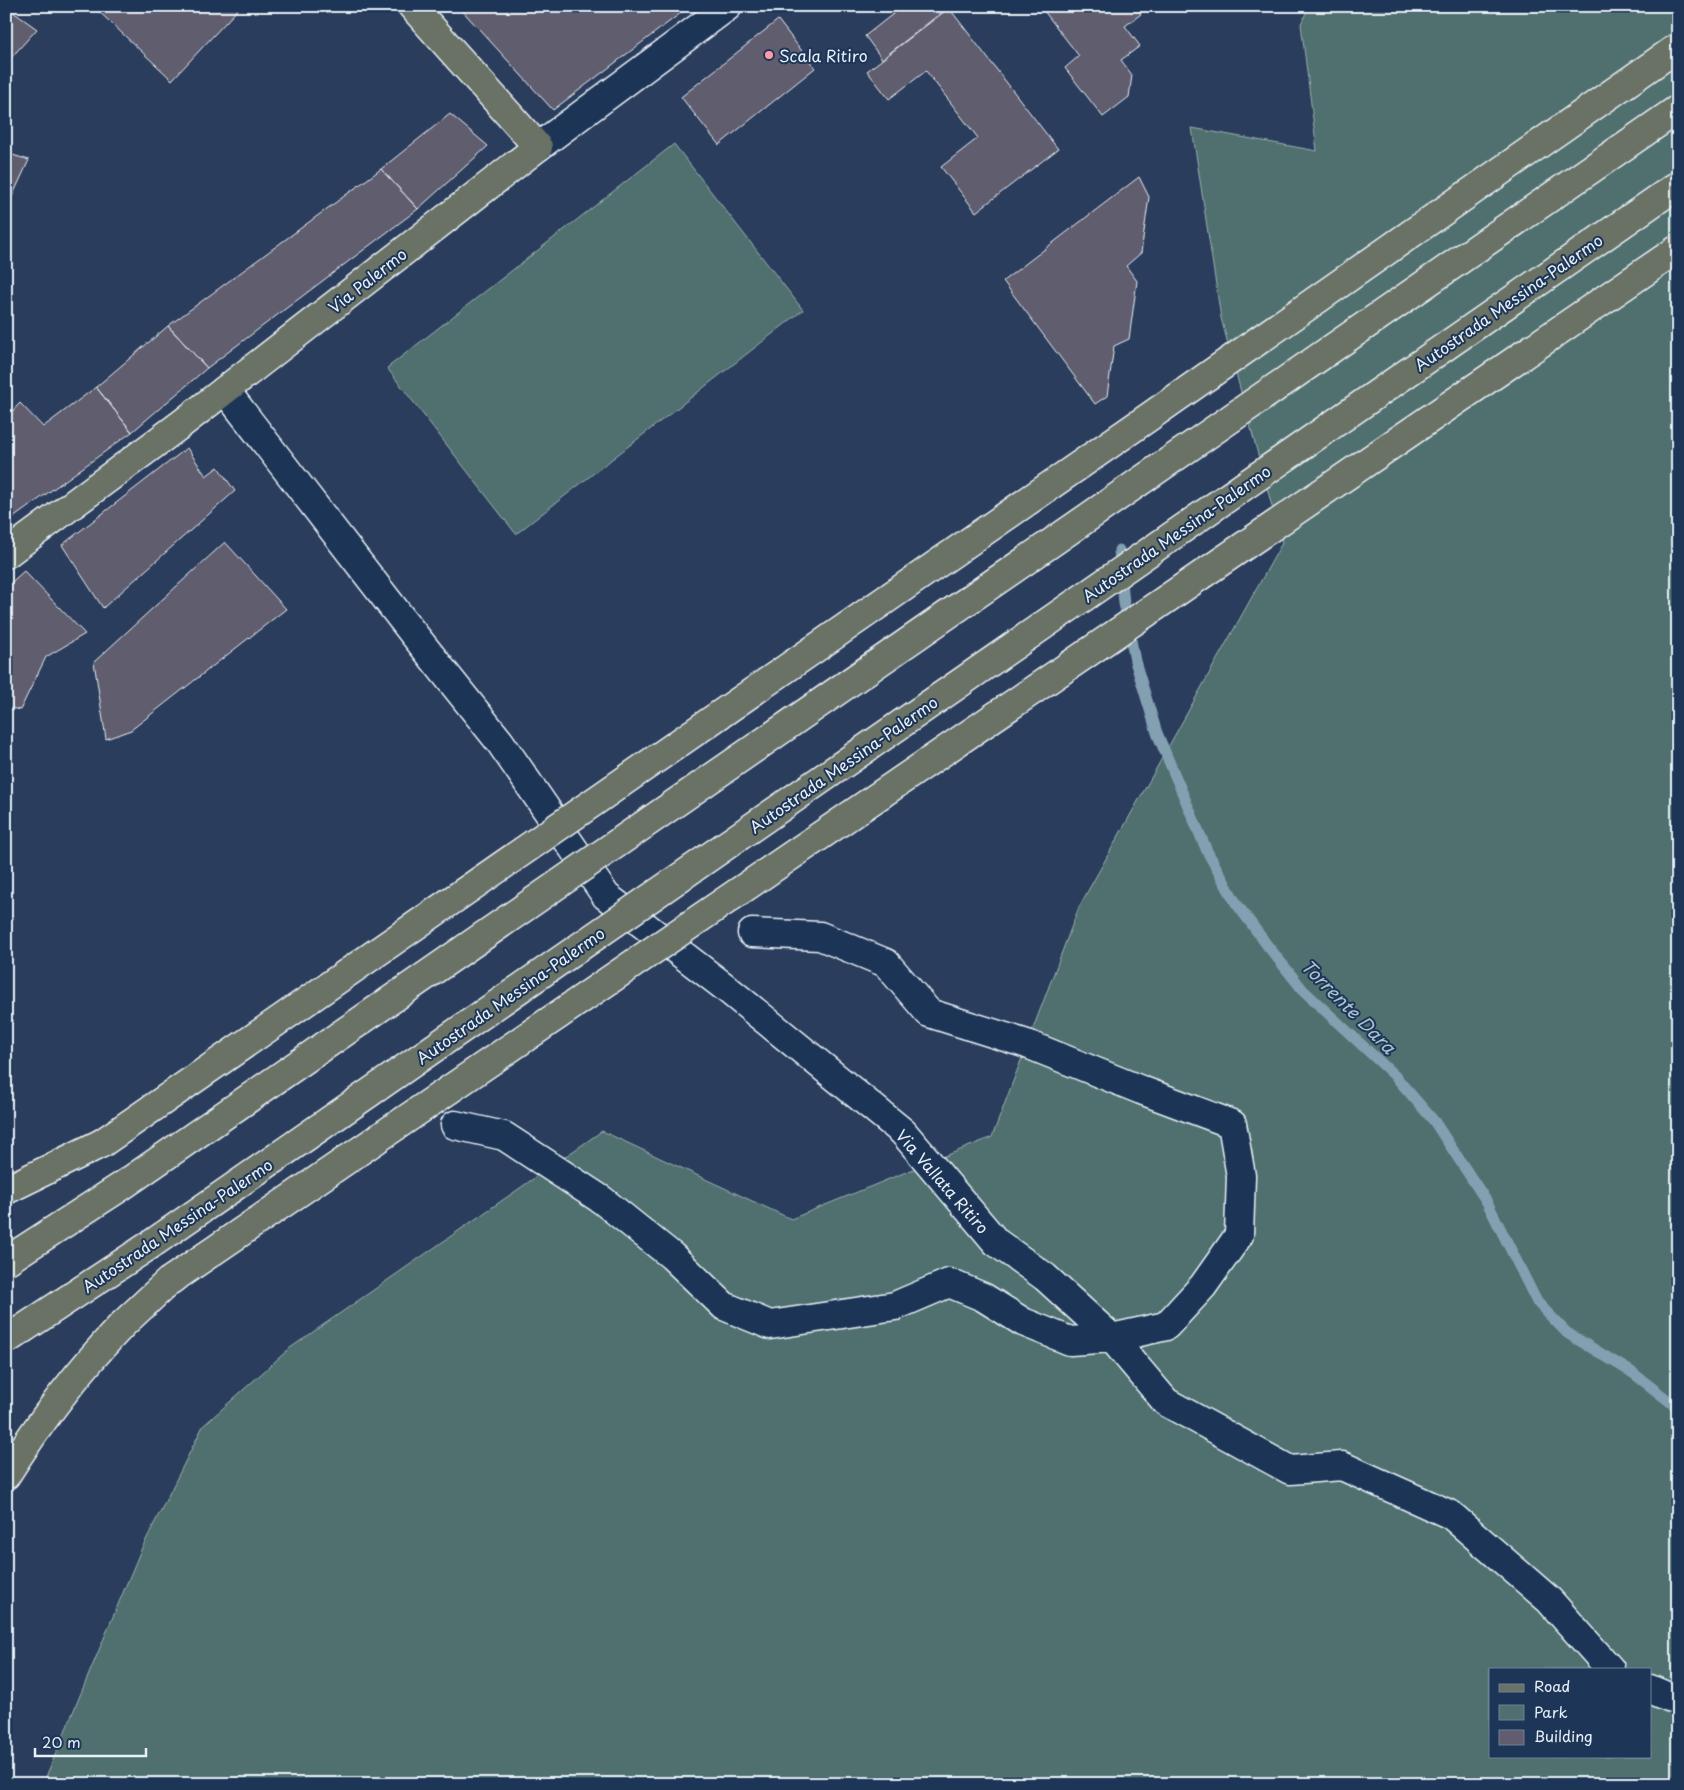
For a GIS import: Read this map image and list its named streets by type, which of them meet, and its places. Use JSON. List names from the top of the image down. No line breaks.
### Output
{"streets":{"main road":["Via Palermo","Autostrada Messina-Palermo"],"street":["Via Vallata Ritiro"]},"crossings":[["Via Palermo","Via Vallata Ritiro"]],"water":["Torrente Dara"],"places":["Scala Ritiro"],"legend":["Road","Park","Building"],"scale_bar":"20 m"}
